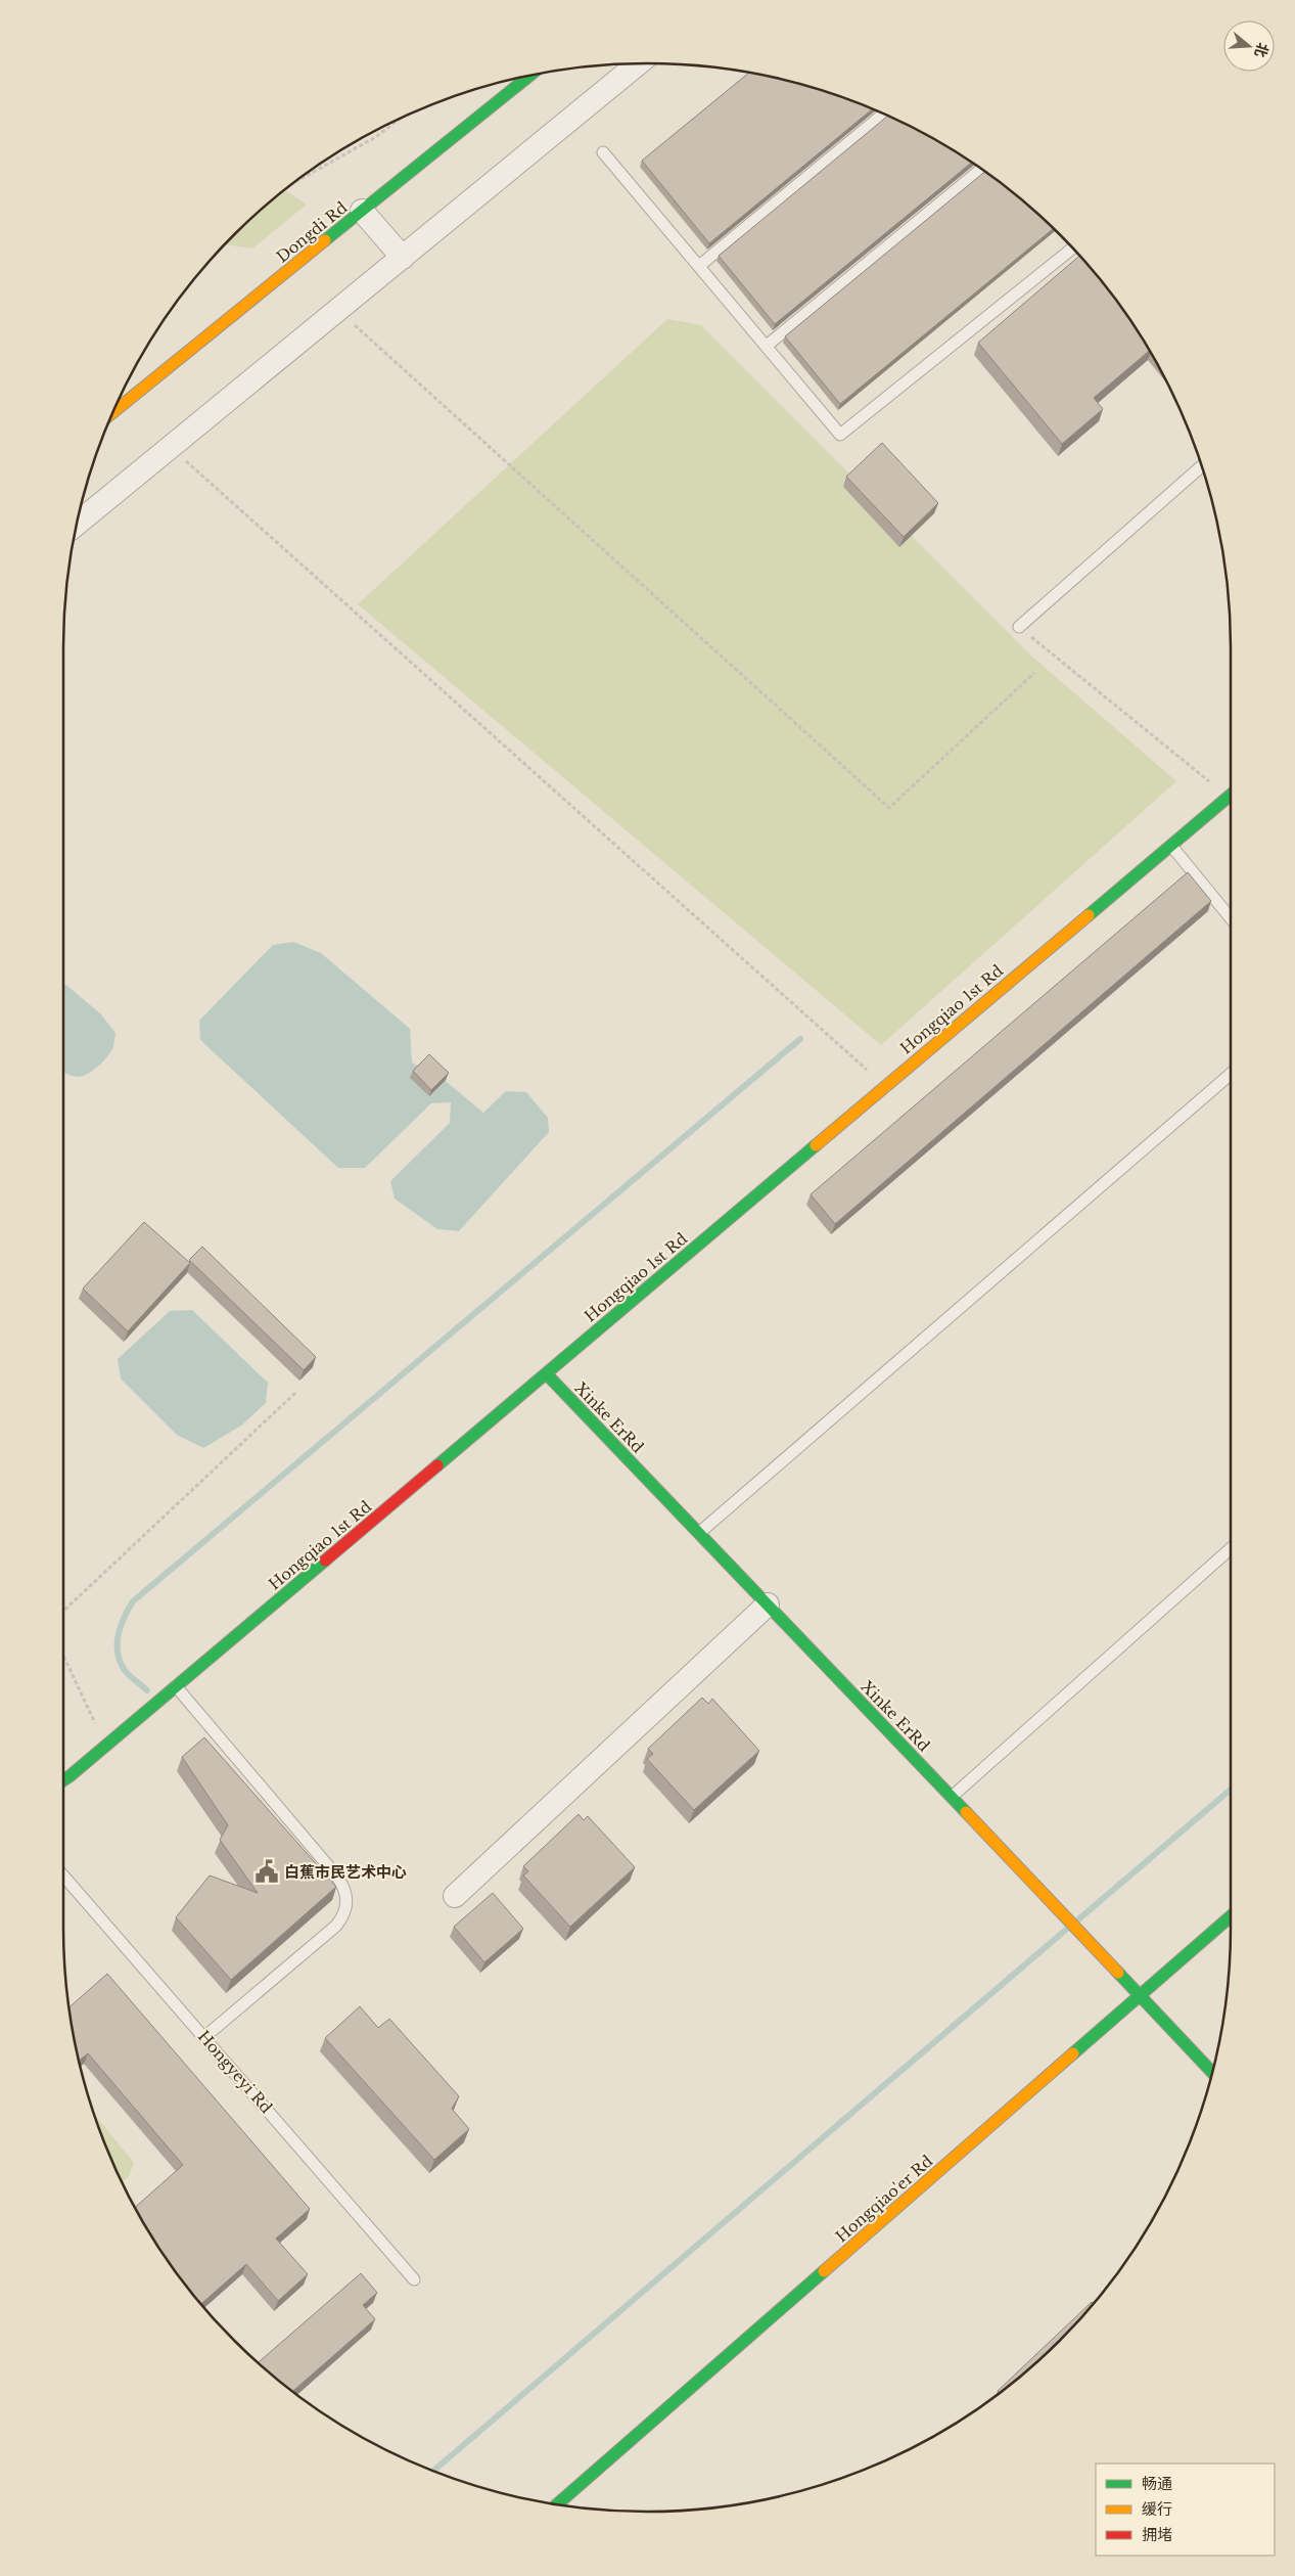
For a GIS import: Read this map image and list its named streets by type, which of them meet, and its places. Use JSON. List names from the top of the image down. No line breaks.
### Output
{"streets":{"street":["Dongdi Rd","Hongqiao 1st Rd","Xinke ErRd","Hongqiao'er Rd"],"lane":["Hongyeyi Rd"]},"crossings":[["Hongqiao 1st Rd","Xinke ErRd"],["Xinke ErRd","Hongqiao'er Rd"]],"places":{"public building":["白蕉市民艺术中心"]},"legend":["畅通","缓行","拥堵"],"north":"right"}
